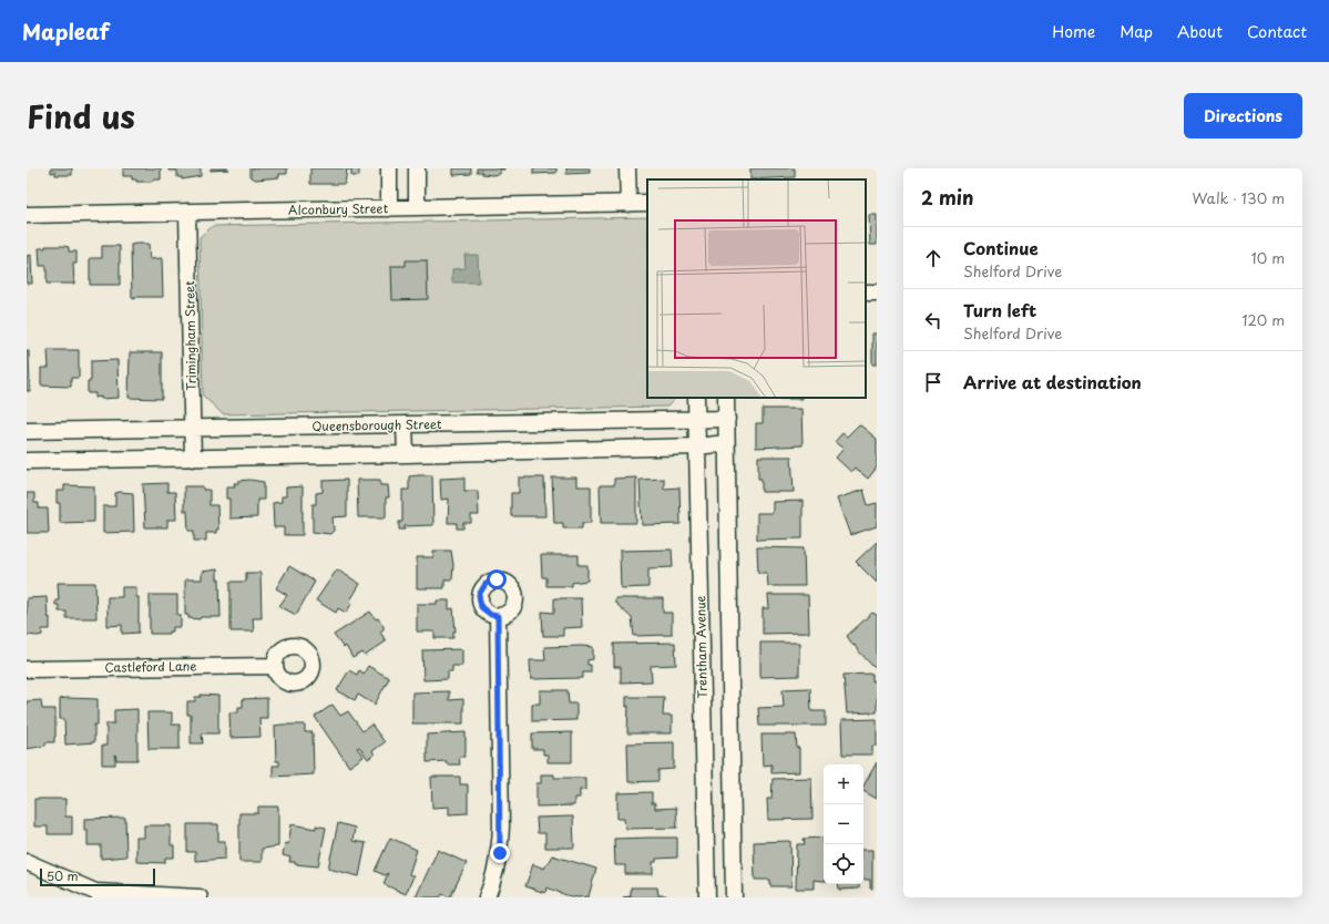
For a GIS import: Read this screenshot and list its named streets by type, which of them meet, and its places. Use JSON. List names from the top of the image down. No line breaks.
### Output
{"streets":{"street":["Alconbury Street","Trimingham Street","Queensborough Street","Trentham Avenue","Castleford Lane"]},"crossings":[["Alconbury Street","Trimingham Street"],["Trimingham Street","Queensborough Street"],["Queensborough Street","Trentham Avenue"]],"scale_bar":"50 m","page":{"header":"Mapleaf","nav":["Home","Map","About","Contact"],"title":"Find us","buttons":"Directions","heading":["2 min","Walk · 130 m"],"list":[["Continue","Shelford Drive","10 m"],["Turn left","Shelford Drive","120 m"],"Arrive at destination"],"map_buttons":["+","−"],"scale":"50 m"}}
